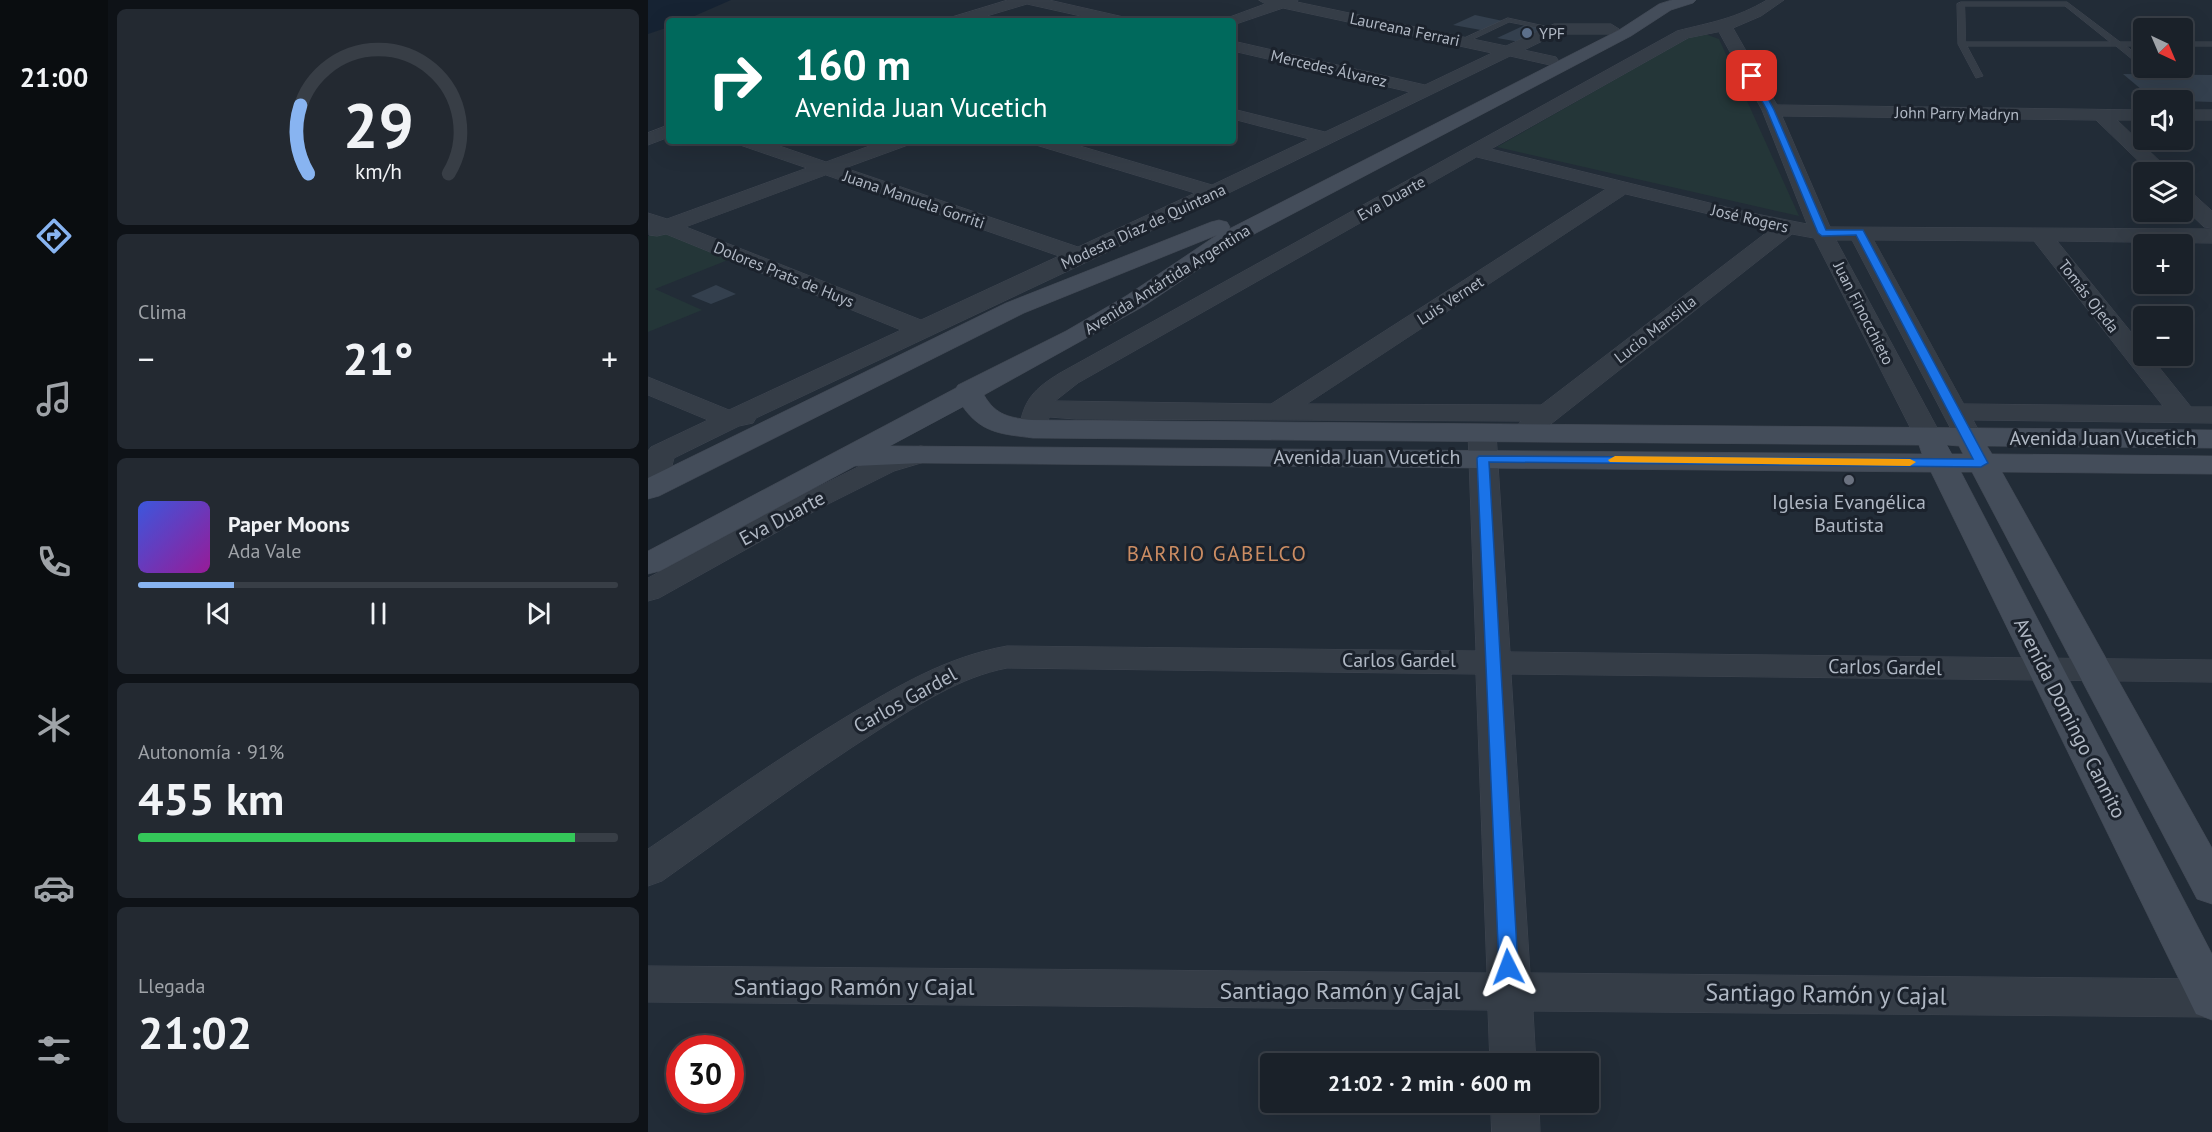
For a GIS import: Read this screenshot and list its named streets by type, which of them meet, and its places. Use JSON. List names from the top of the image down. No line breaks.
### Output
{"streets":{"main road":["Avenida Antártida Argentina","Avenida Juan Vucetich","Avenida Domingo Cannito"],"street":["Laureana Ferrari","Mercedes Álvarez","John Parry Madryn","Eva Duarte","Juana Manuela Gorriti","José Rogers","Modesta Díaz de Quintana","Dolores Prats de Huys","Tomás Ojeda","Luis Vernet","Juan Finocchieto","Lucio Mansilla","Carlos Gardel","Santiago Ramón y Cajal"]},"crossings":[["Laureana Ferrari","Modesta Díaz de Quintana"],["Laureana Ferrari","Avenida Antártida Argentina"],["Mercedes Álvarez","Modesta Díaz de Quintana"],["John Parry Madryn","Juan Finocchieto"],["Eva Duarte","José Rogers"],["Eva Duarte","Juan Finocchieto"],["Eva Duarte","Avenida Juan Vucetich"],["Juana Manuela Gorriti","Modesta Díaz de Quintana"],["José Rogers","Tomás Ojeda"],["José Rogers","Luis Vernet"],["José Rogers","Juan Finocchieto"],["José Rogers","Lucio Mansilla"],["Modesta Díaz de Quintana","Dolores Prats de Huys"],["Avenida Antártida Argentina","Avenida Juan Vucetich"],["Juan Finocchieto","Avenida Juan Vucetich"],["Juan Finocchieto","Avenida Domingo Cannito"],["Lucio Mansilla","Avenida Juan Vucetich"],["Avenida Juan Vucetich","Avenida Domingo Cannito"],["Carlos Gardel","Avenida Domingo Cannito"],["Avenida Domingo Cannito","Santiago Ramón y Cajal"]],"districts":["BARRIO GABELCO"],"places":["YPF","Iglesia Evangélica Bautista"],"north":"bottom right","page":{"tabs":"21:00","map_buttons":["+","−"],"turn":["160 m","Avenida Juan Vucetich"],"tile":["Clima",["Autonomía · 91%","455 km"],["Llegada","21:02"]],"heat":["−","21°","+"],"song":["Paper Moons","Ada Vale"],"limit":"30","trip":"21:02 · 2 min · 600 m","gauge":["29","km/h"]}}
